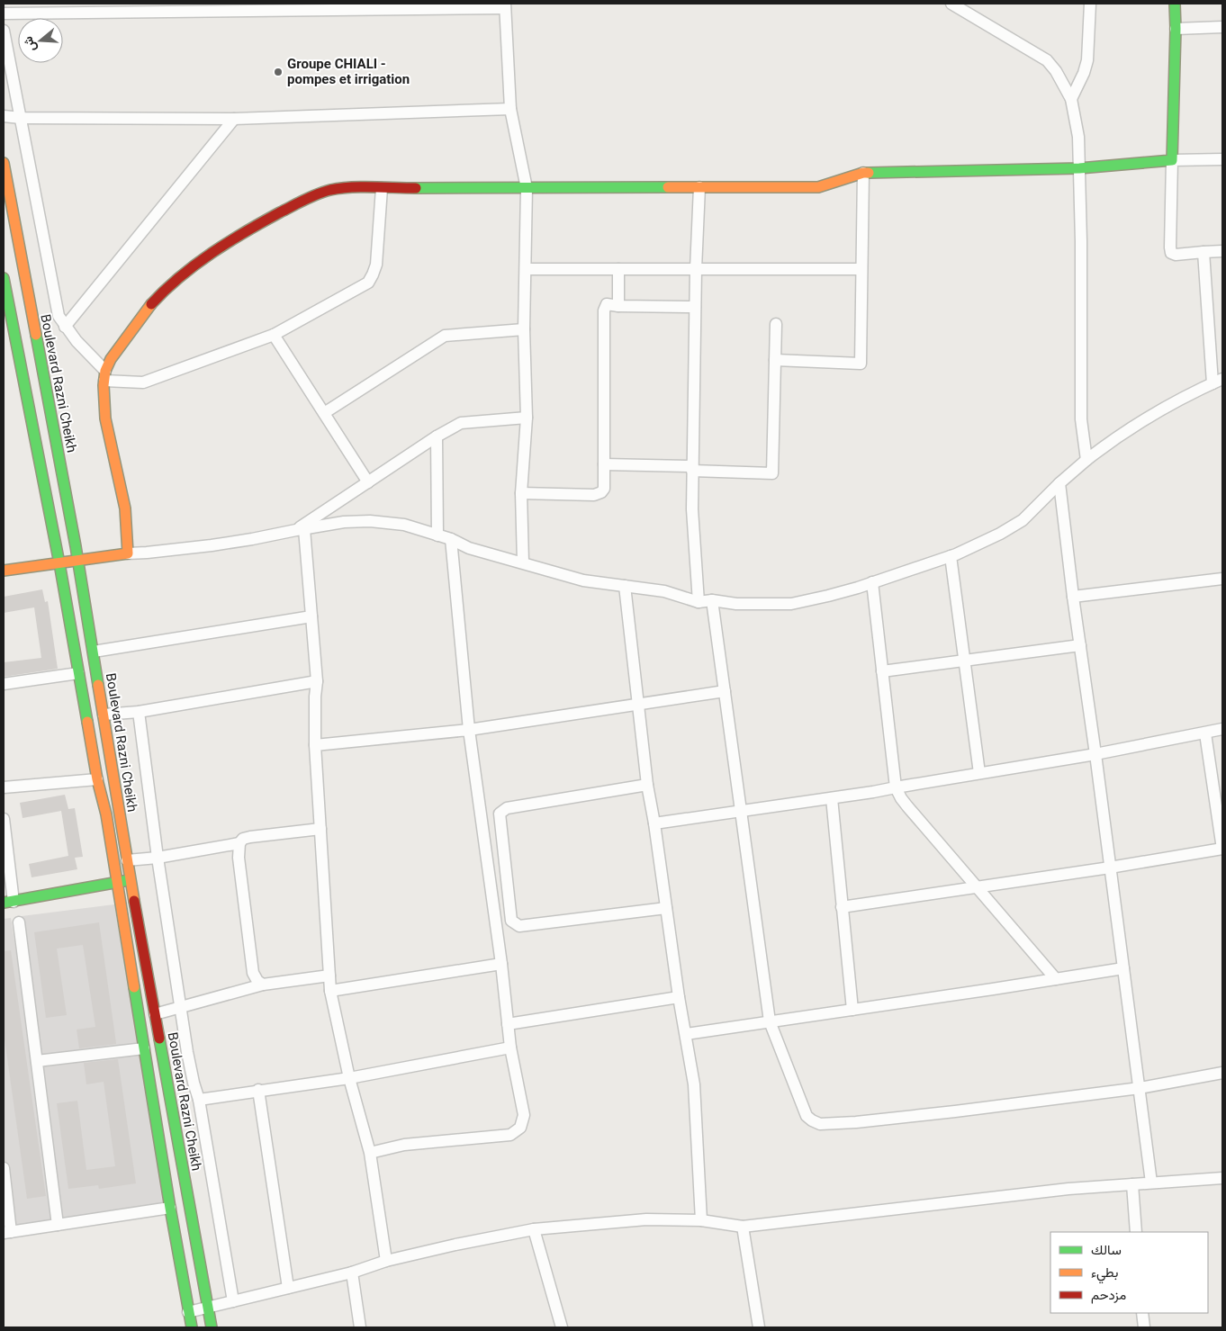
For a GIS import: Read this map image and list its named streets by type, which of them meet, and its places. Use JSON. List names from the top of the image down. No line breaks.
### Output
{"streets":{"main road":["Boulevard Razni Cheikh"]},"places":["Groupe CHIALI - pompes et irrigation"],"legend":["سالك","بطيء","مزدحم"],"north":"left"}
